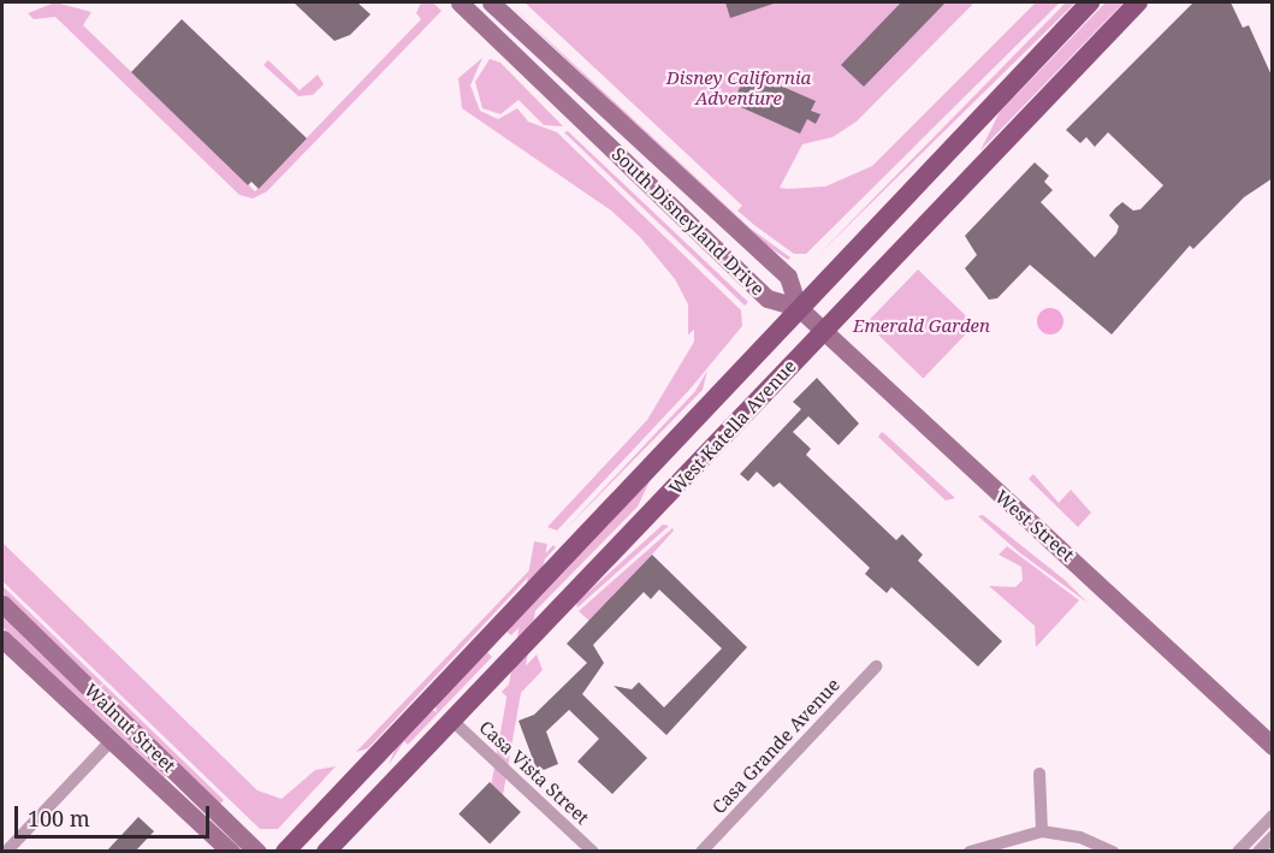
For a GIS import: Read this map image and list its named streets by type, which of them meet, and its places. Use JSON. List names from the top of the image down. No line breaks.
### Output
{"streets":{"main road":["South Disneyland Drive","West Katella Avenue","West Street","Walnut Street"],"street":["Casa Grande Avenue","Casa Vista Street"]},"crossings":[["South Disneyland Drive","West Katella Avenue"],["South Disneyland Drive","West Street"],["West Katella Avenue","West Street"],["West Katella Avenue","Casa Vista Street"]],"parks":["Disney California Adventure","Emerald Garden"],"scale_bar":"100 m"}
